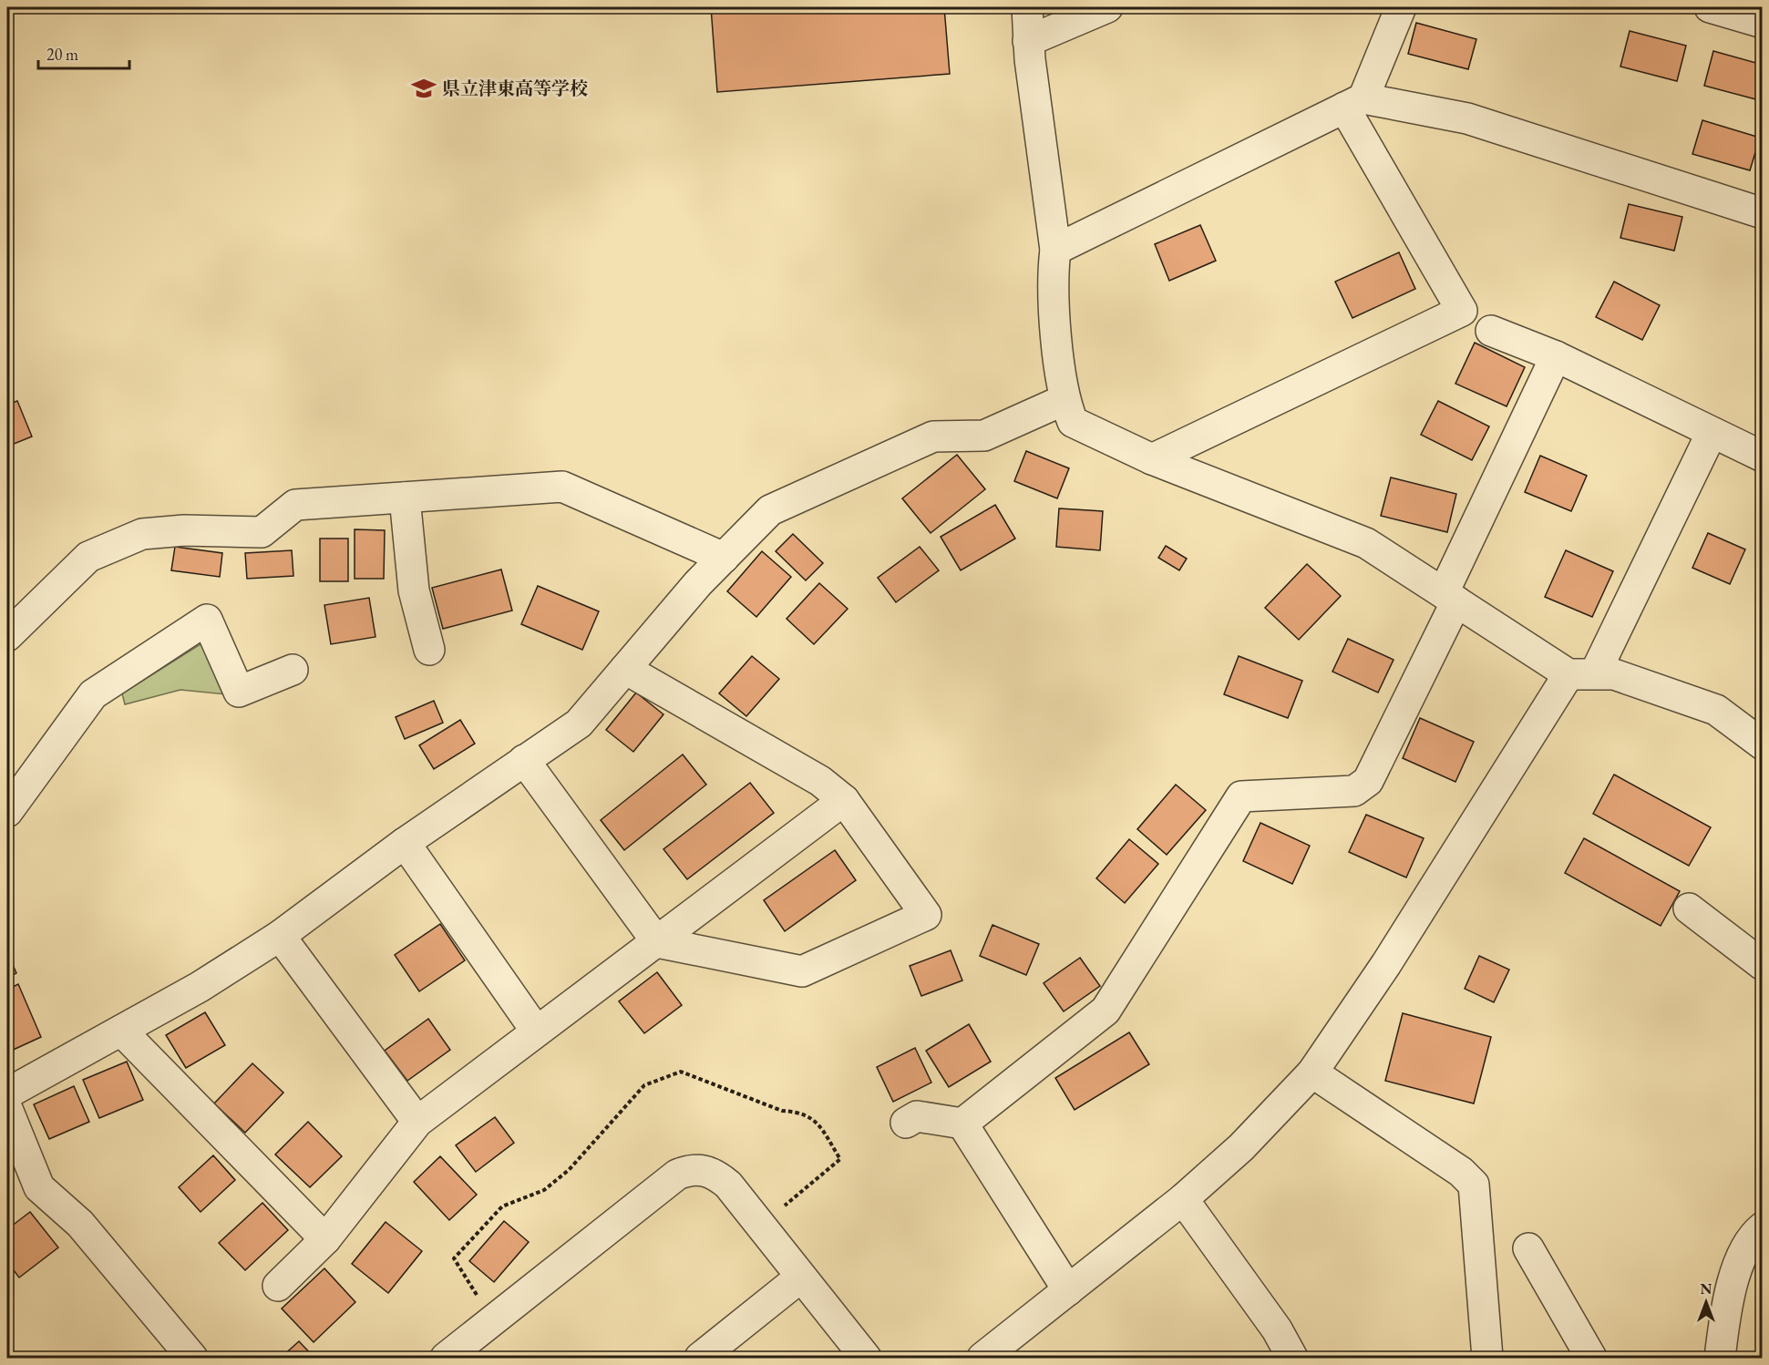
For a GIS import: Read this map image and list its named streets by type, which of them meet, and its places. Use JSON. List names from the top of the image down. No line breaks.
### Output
{"places":{"school or university":["県立津東高等学校"]},"scale_bar":"20 m","north":"top"}
